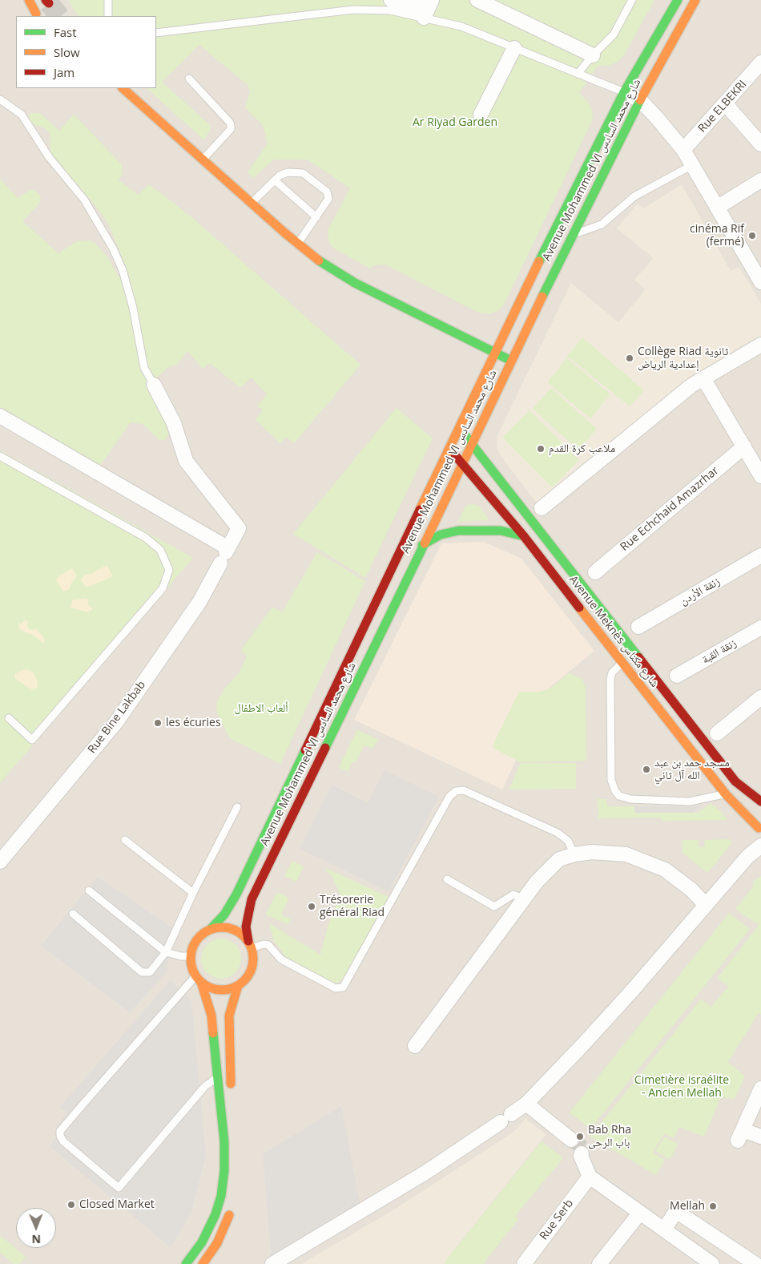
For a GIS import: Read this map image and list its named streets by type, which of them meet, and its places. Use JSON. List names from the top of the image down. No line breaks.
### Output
{"streets":{"main road":["Avenue Mohammed VI شارع محمد السادس","Avenue Meknès شارع مكناس"],"street":["Rue ELBEKRI","Rue Echchaid Amazrhar","زنقة الأردن","زنقة القبة","Rue Bine Lakbab","Rue Serb"]},"crossings":[["Avenue Mohammed VI شارع محمد السادس","Avenue Meknès شارع مكناس"]],"parks":["Ar Riyad Garden","ألعاب الاطفال","Cimetière israélite - Ancien Mellah"],"places":["cinéma Rif (fermé)","Collège Riad ثانوية إعدادية الرياض","ملاعب كرة القدم","les écuries","مسجد حمد بن عبد الله آل ثاني","Trésorerie général Riad","Bab Rha باب الرحى","Closed Market","Mellah"],"legend":["Fast","Slow","Jam"],"north":"bottom"}
